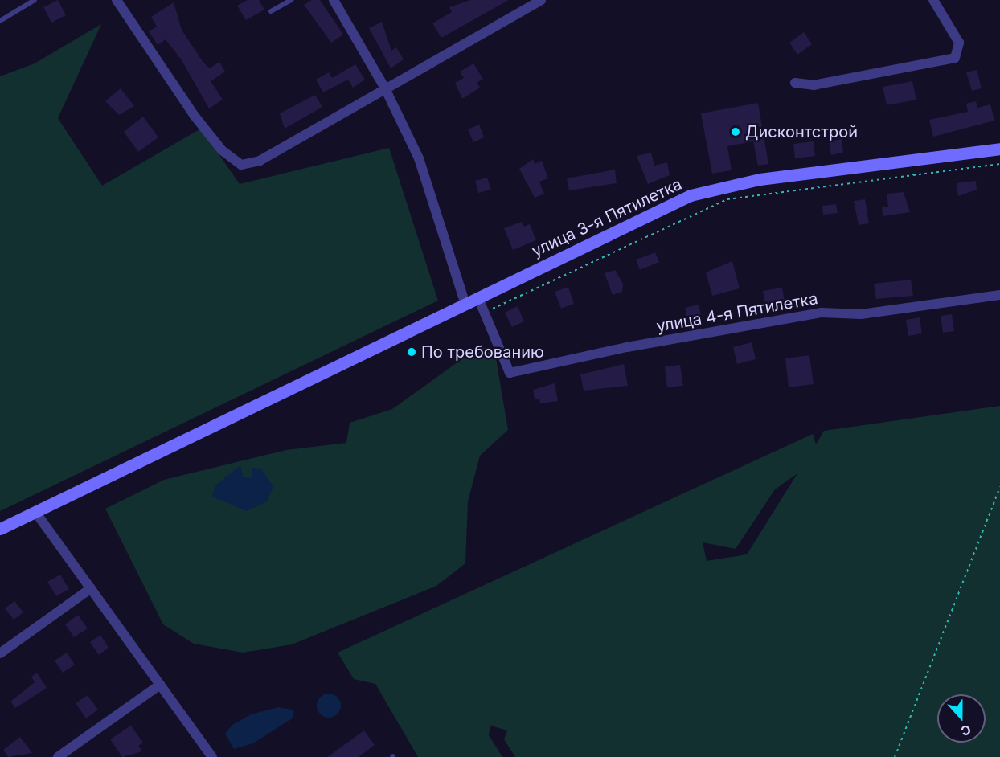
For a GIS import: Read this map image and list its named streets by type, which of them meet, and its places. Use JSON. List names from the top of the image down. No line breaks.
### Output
{"streets":{"main road":["улица 3-я Пятилетка"],"street":["улица 4-я Пятилетка"]},"places":["Дисконтстрой","По требованию"],"north":"bottom"}
